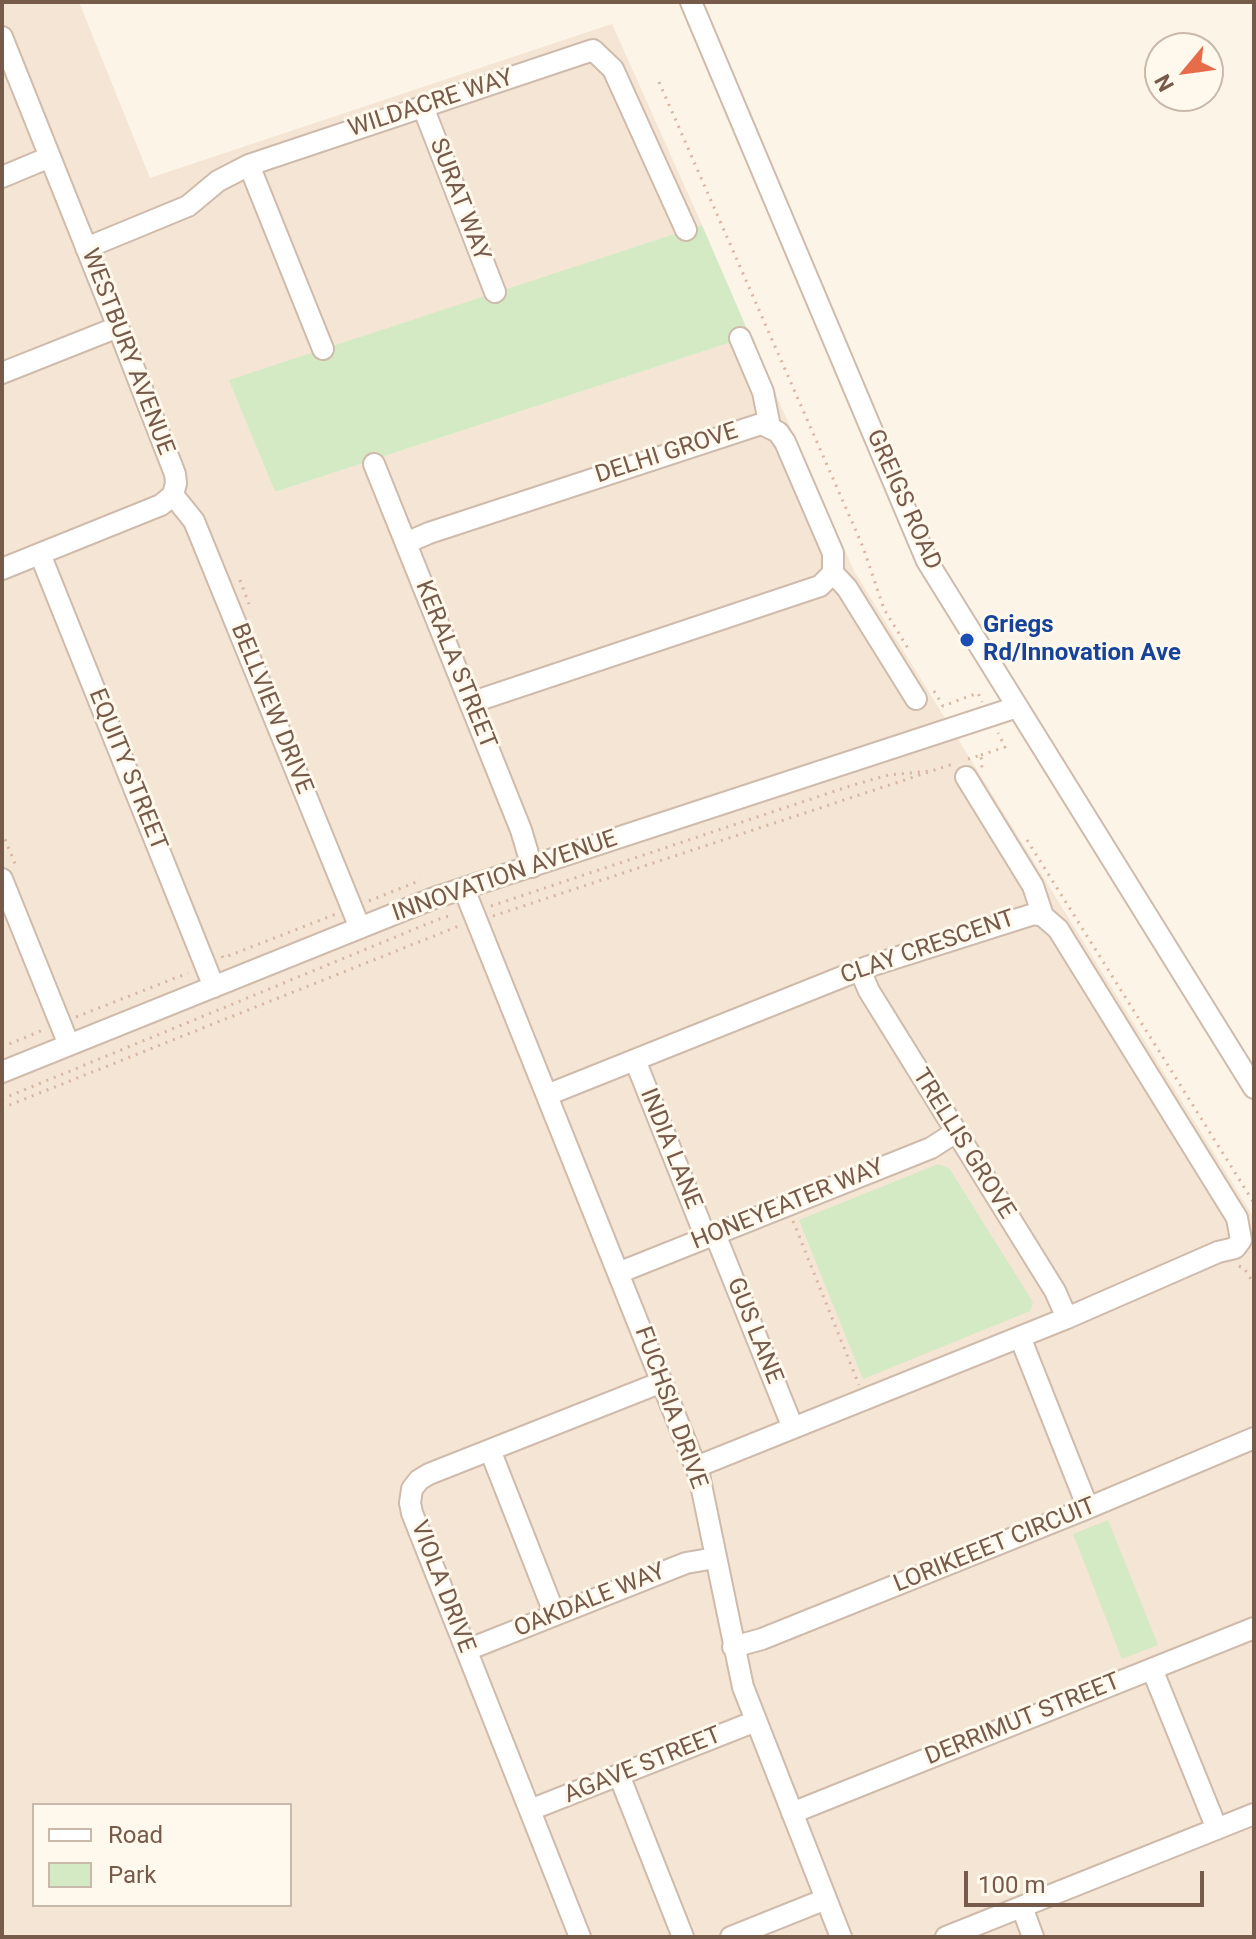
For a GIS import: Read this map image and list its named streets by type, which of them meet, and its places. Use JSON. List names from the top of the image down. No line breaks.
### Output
{"streets":{"street":["WILDACRE WAY","SURAT WAY","WESTBURY AVENUE","DELHI GROVE","GREIGS ROAD","KERALA STREET","BELLVIEW DRIVE","EQUITY STREET","INNOVATION AVENUE","CLAY CRESCENT","TRELLIS GROVE","INDIA LANE","HONEYEATER WAY","GUS LANE","FUCHSIA DRIVE","LORIKEEET CIRCUIT","VIOLA DRIVE","OAKDALE WAY","DERRIMUT STREET","AGAVE STREET"]},"crossings":[["WILDACRE WAY","SURAT WAY"],["WILDACRE WAY","WESTBURY AVENUE"],["WESTBURY AVENUE","BELLVIEW DRIVE"],["DELHI GROVE","KERALA STREET"],["GREIGS ROAD","INNOVATION AVENUE"],["KERALA STREET","INNOVATION AVENUE"],["BELLVIEW DRIVE","INNOVATION AVENUE"],["EQUITY STREET","INNOVATION AVENUE"],["INNOVATION AVENUE","FUCHSIA DRIVE"],["CLAY CRESCENT","TRELLIS GROVE"],["CLAY CRESCENT","INDIA LANE"],["CLAY CRESCENT","GUS LANE"],["CLAY CRESCENT","FUCHSIA DRIVE"],["TRELLIS GROVE","HONEYEATER WAY"],["INDIA LANE","HONEYEATER WAY"],["INDIA LANE","GUS LANE"],["HONEYEATER WAY","GUS LANE"],["HONEYEATER WAY","FUCHSIA DRIVE"],["FUCHSIA DRIVE","LORIKEEET CIRCUIT"],["FUCHSIA DRIVE","VIOLA DRIVE"],["FUCHSIA DRIVE","OAKDALE WAY"],["FUCHSIA DRIVE","DERRIMUT STREET"],["FUCHSIA DRIVE","AGAVE STREET"],["VIOLA DRIVE","OAKDALE WAY"],["VIOLA DRIVE","AGAVE STREET"]],"places":["Griegs Rd/Innovation Ave"],"legend":["Road","Park"],"scale_bar":"100 m","north":"bottom left"}
